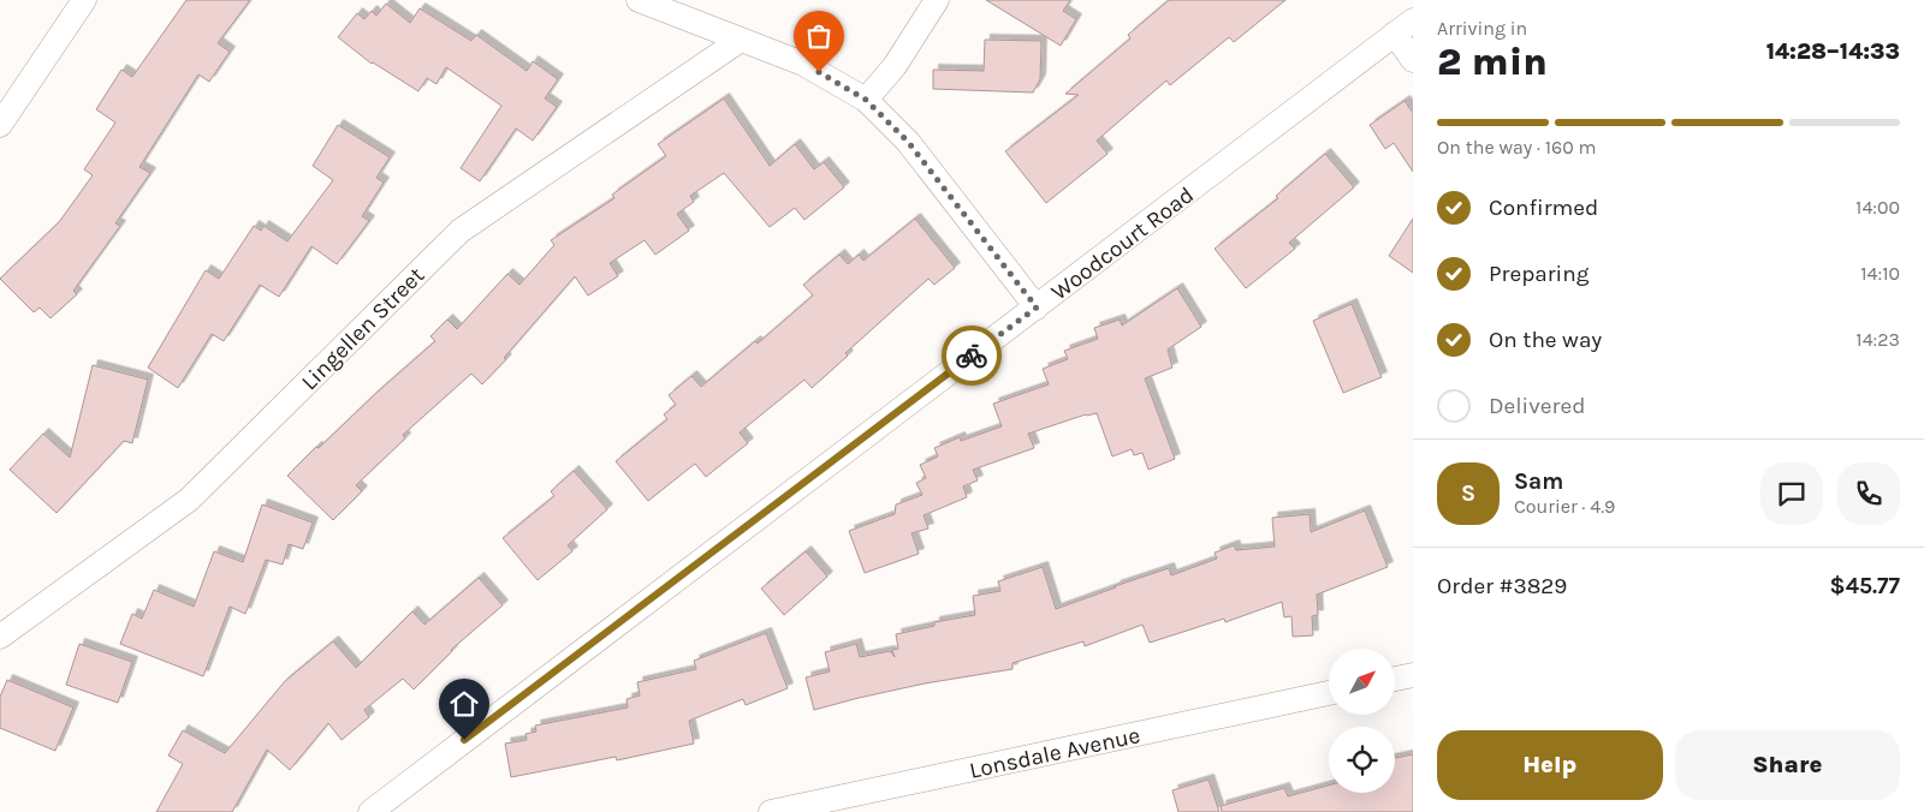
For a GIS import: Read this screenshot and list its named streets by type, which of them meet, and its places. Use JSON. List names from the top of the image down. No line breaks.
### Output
{"streets":{"street":["Woodcourt Road","Lingellen Street","Lonsdale Avenue"]},"north":"top right","page":{"heading":["2 min","Arriving in","14:28–14:33"],"panel":["Sam","Courier · 4.9","Order #3829","$45.77"],"bar":"On the way · 160 m","list":[["Confirmed","14:00"],["Preparing","14:10"],["On the way","14:23"],"Delivered"],"round":"S","buttons":["Help","Share"]}}
